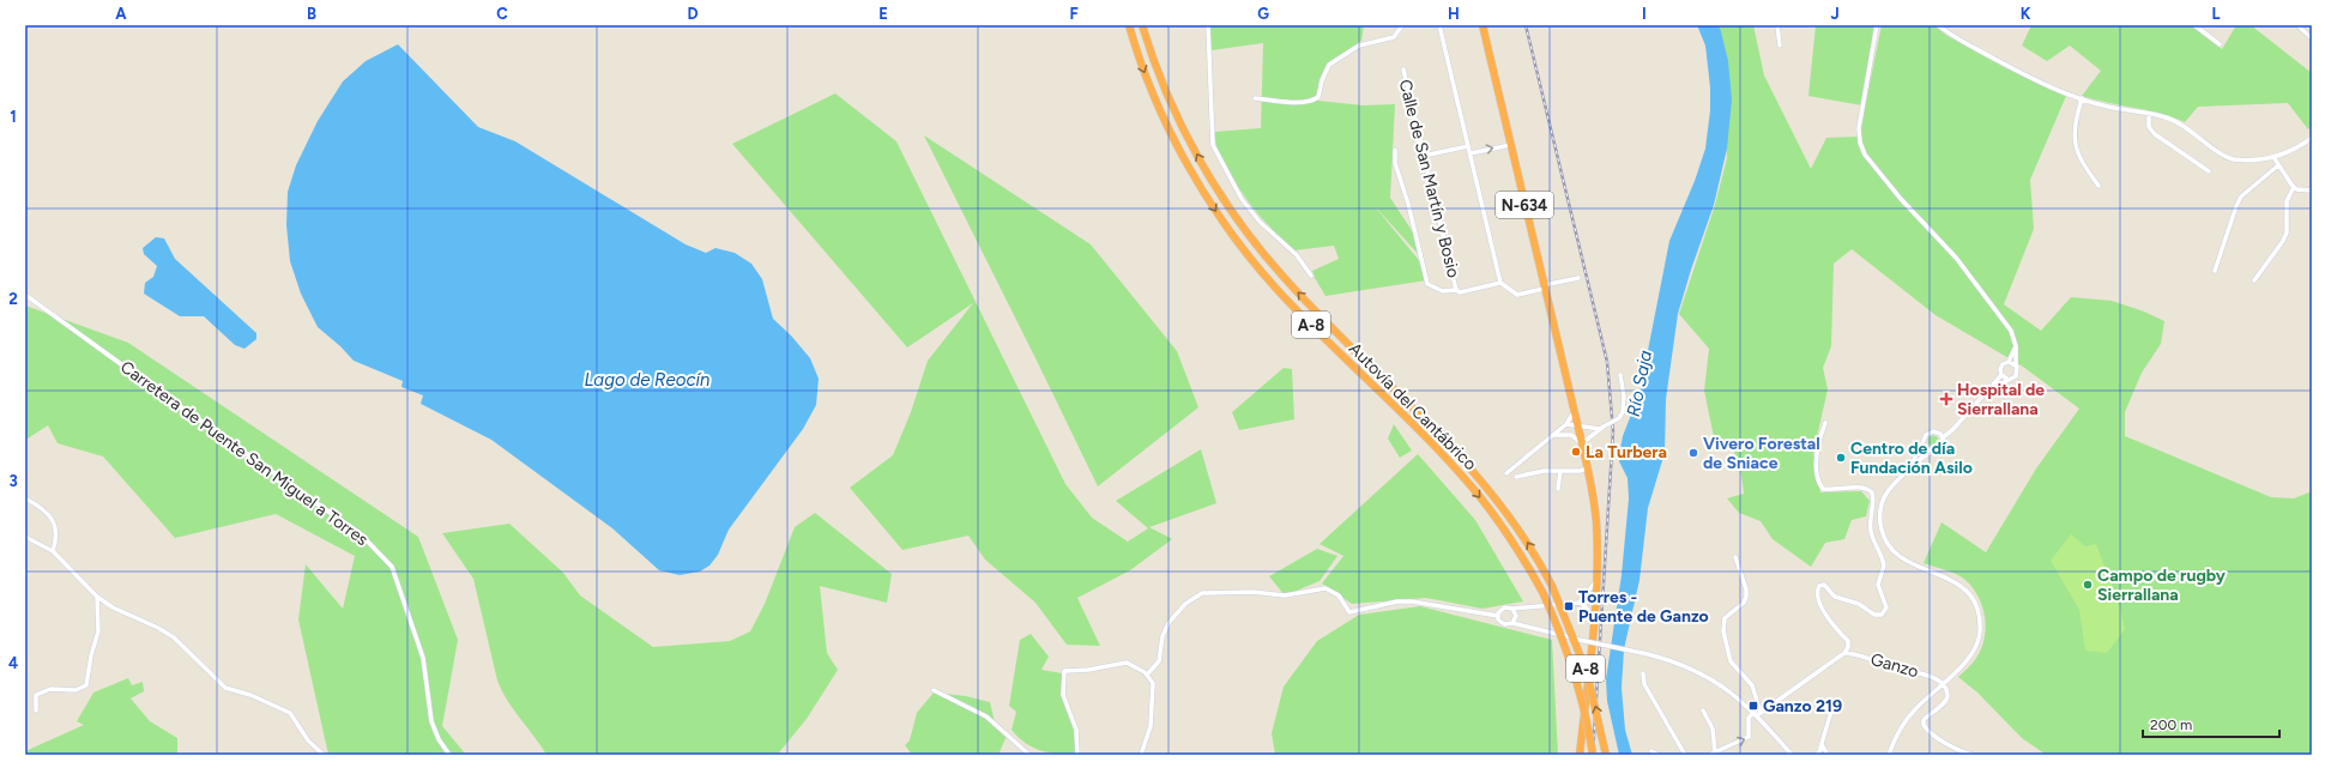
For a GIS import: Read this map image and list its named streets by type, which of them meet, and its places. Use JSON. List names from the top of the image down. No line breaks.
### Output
{"streets":{"highway":["N-634","A-8","Autovía del Cantábrico"],"street":["Calle de San Martín y Bosio","Carretera de Puente San Miguel a Torres","Ganzo"]},"water":["Lago de Reocín","Río Saja"],"places":{"health":["Hospital de Sierrallana"],"other":["La Turbera","Vivero Forestal de Sniace","Centro de día Fundación Asilo","Campo de rugby Sierrallana"],"transit":["Torres - Puente de Ganzo","Ganzo 219"]},"scale_bar":"200 m","grid":{"columns":["A","B","C","D","E","F","G","H","I","J","K","L"],"rows":["1","2","3","4"]}}
